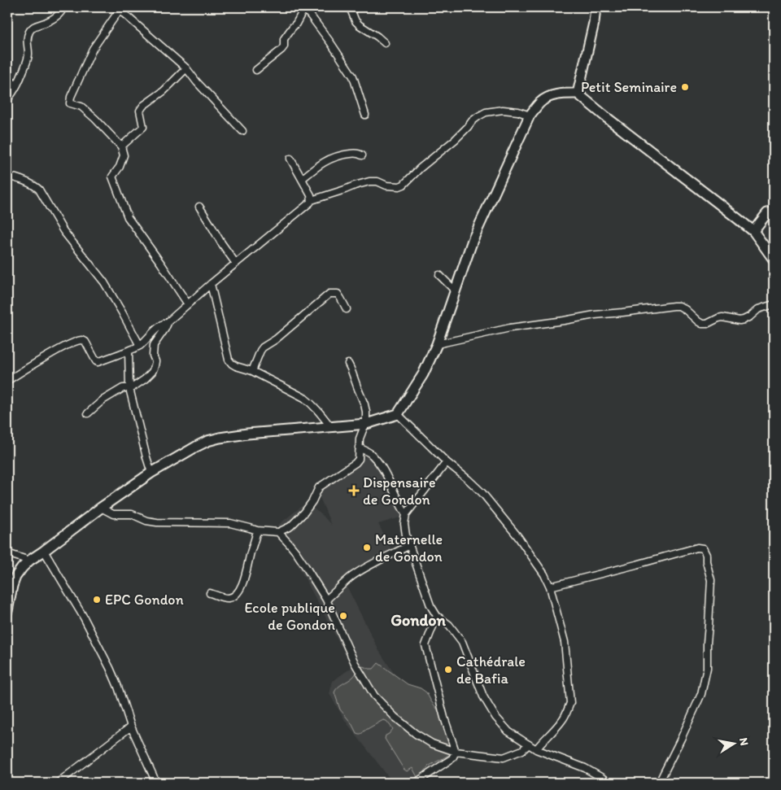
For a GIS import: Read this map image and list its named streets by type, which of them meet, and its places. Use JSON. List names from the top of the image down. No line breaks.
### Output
{"districts":["Gondon"],"places":{"other":["Petit Seminaire","Maternelle de Gondon","EPC Gondon","Ecole publique de Gondon","Cathédrale de Bafia"],"health":["Dispensaire de Gondon"]},"north":"right"}
